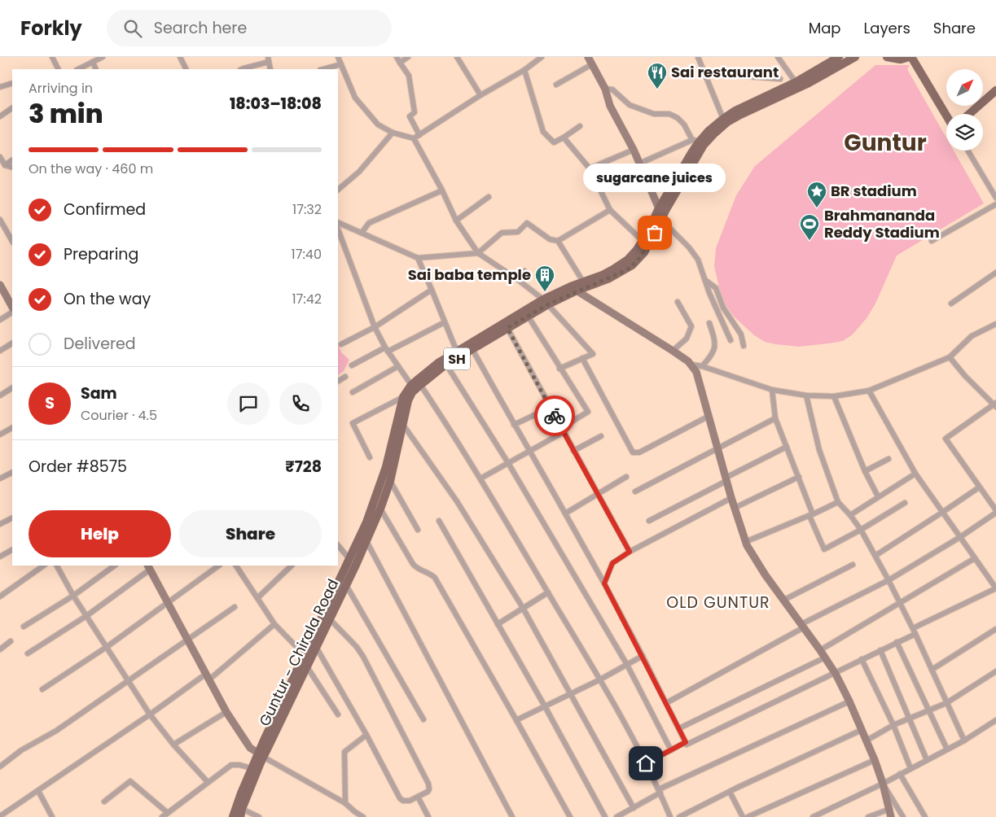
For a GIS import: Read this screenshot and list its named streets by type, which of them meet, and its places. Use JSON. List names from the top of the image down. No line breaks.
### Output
{"streets":{"main road":["SH","Guntur - Chirala Road"]},"districts":["Guntur","OLD GUNTUR"],"places":{"restaurant":["Sai restaurant"],"place":["BR stadium"],"other":["sugarcane juices"],"sports":["Brahmananda Reddy Stadium"],"building":["Sai baba temple"]},"north":"top right","page":{"header":"Forkly","search":"Search here","nav":["Map","Layers","Share"],"heading":["3 min","Arriving in","18:03–18:08"],"panel":["Sam","Courier · 4.5","Order #8575","₹728"],"bar":"On the way · 460 m","bubble":"sugarcane juices","list":[["Confirmed","17:32"],["Preparing","17:40"],["On the way","17:42"],"Delivered"],"round":"S","buttons":["Help","Share"]}}
